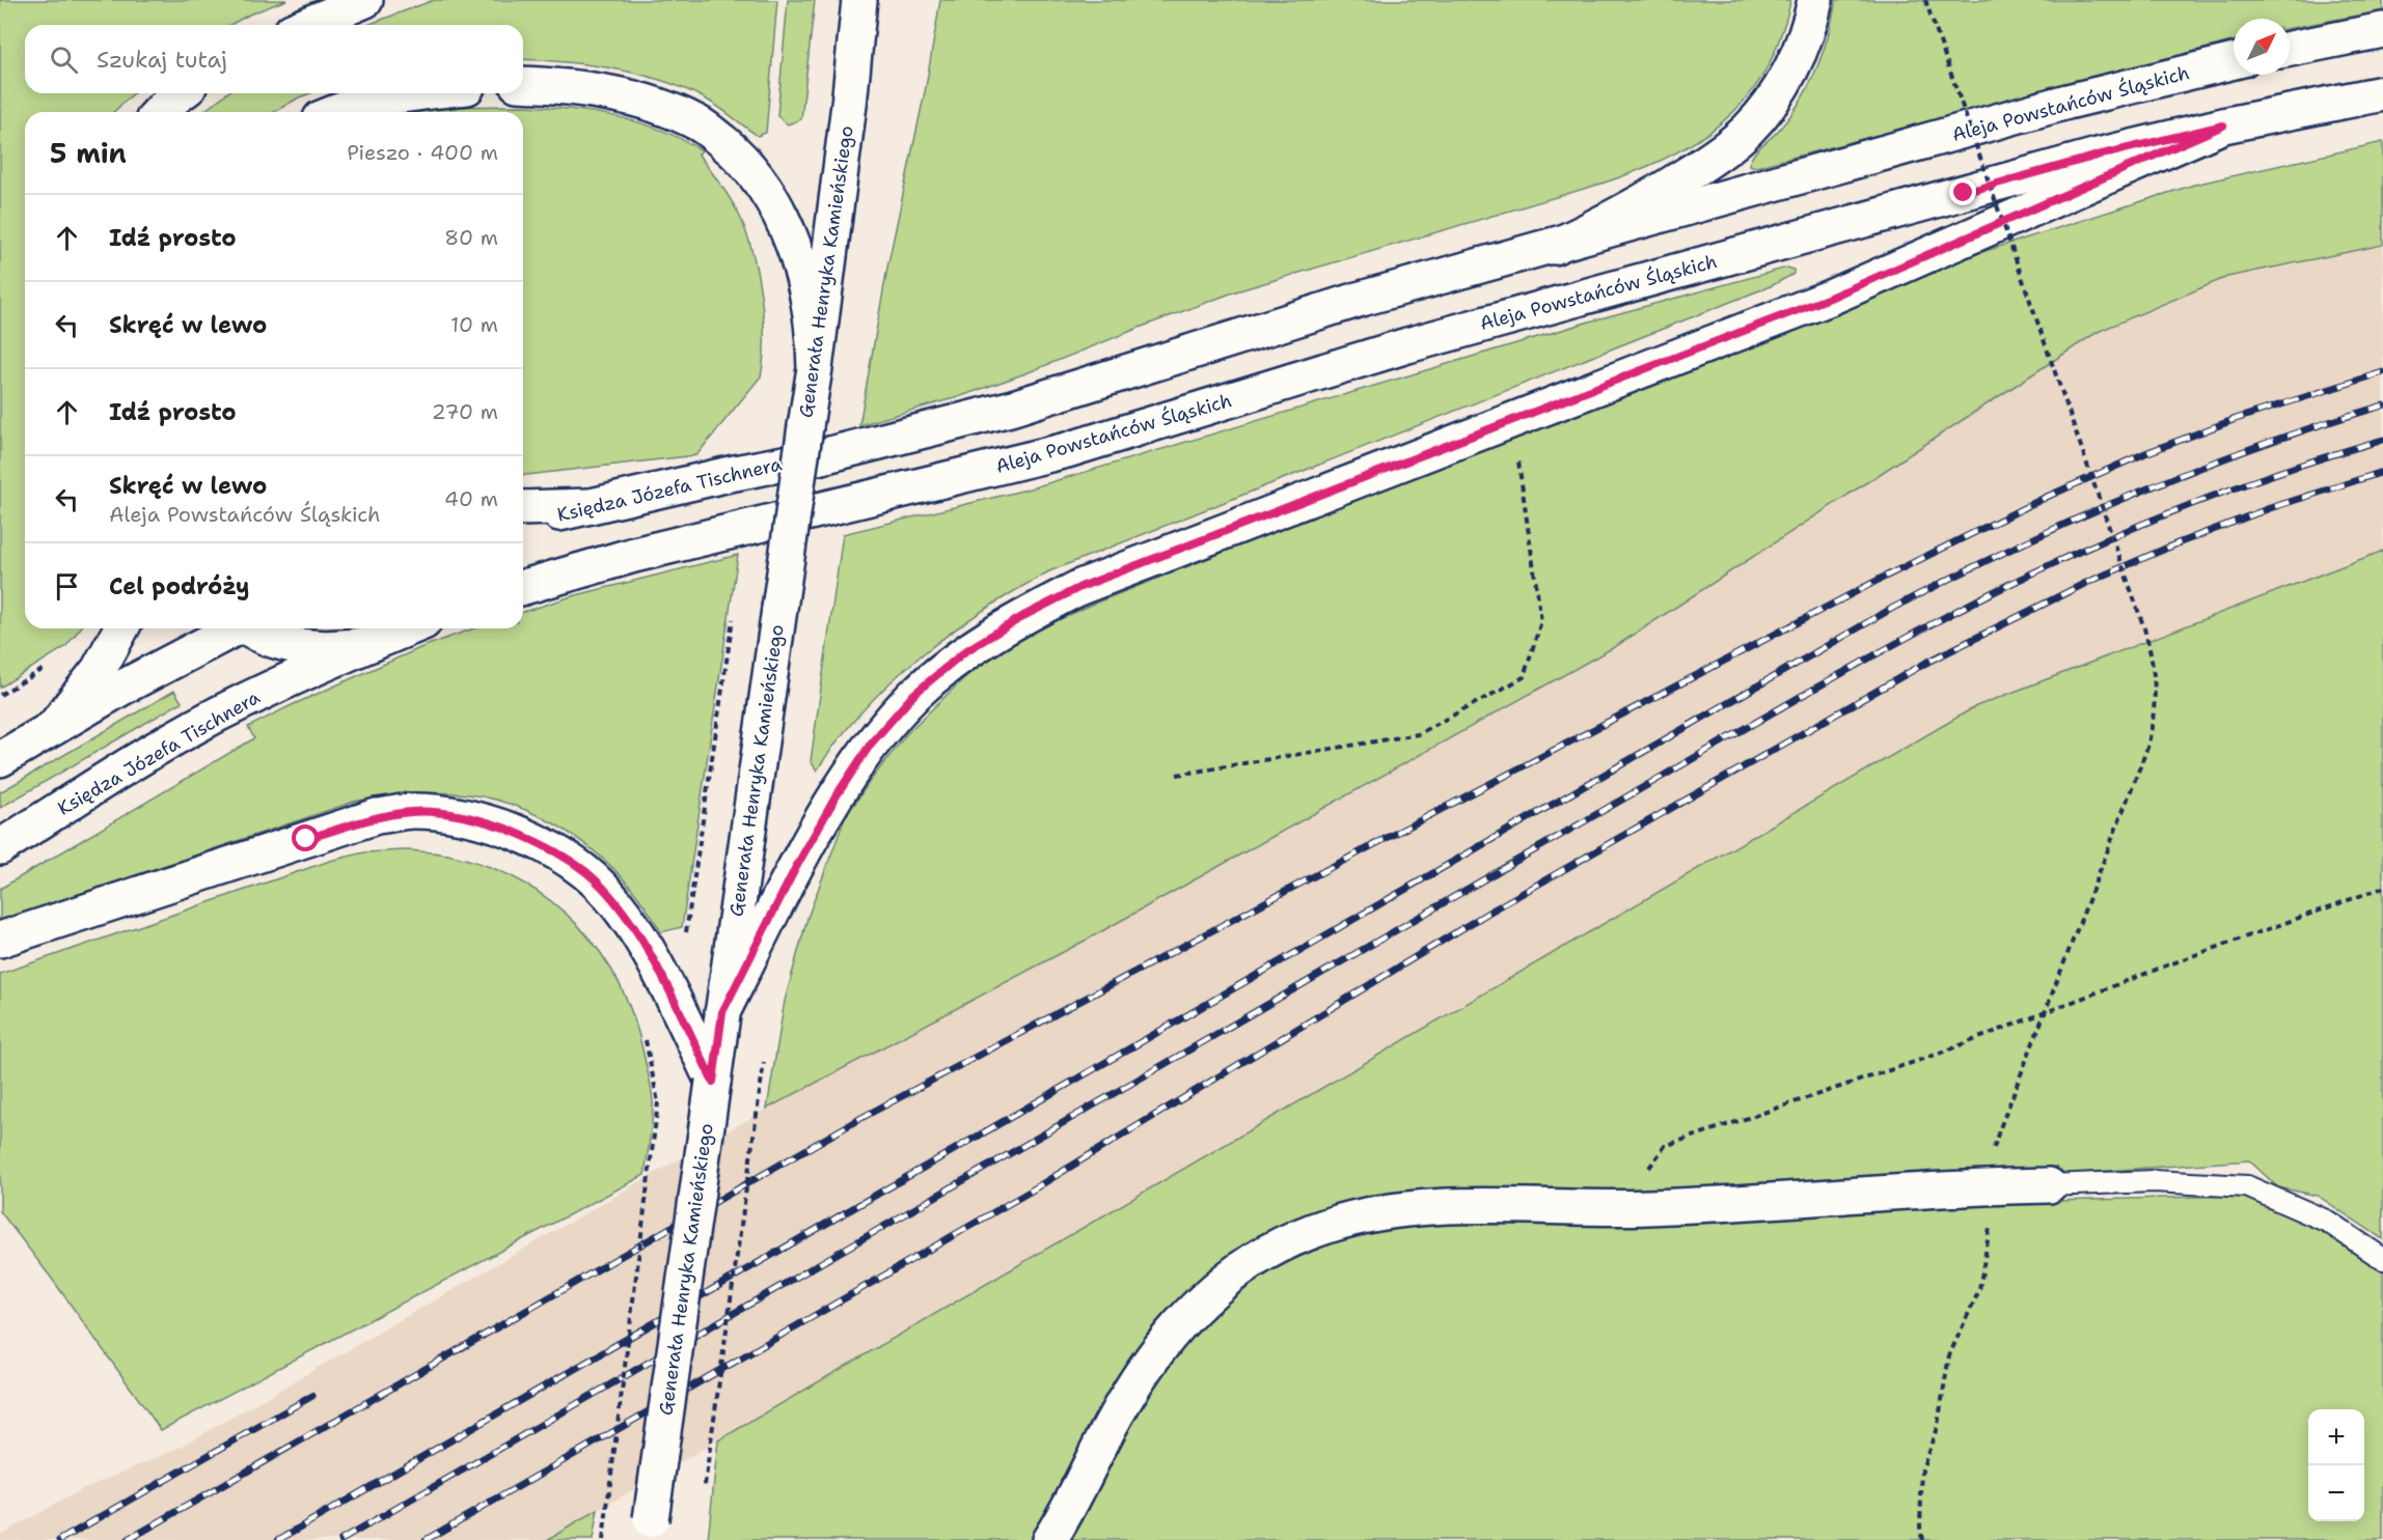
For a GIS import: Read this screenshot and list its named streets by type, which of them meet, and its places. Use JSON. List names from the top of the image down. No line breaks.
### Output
{"streets":{"main road":["Aleja Powstańców Śląskich","Generała Henryka Kamieńskiego","Księdza Józefa Tischnera"]},"crossings":[["Aleja Powstańców Śląskich","Księdza Józefa Tischnera"]],"north":"top right","page":{"search":"Szukaj tutaj","heading":["5 min","Pieszo · 400 m"],"list":[["Idź prosto","80 m"],["Skręć w lewo","10 m"],["Idź prosto","270 m"],["Skręć w lewo","Aleja Powstańców Śląskich","40 m"],"Cel podróży"],"map_buttons":["+","−"]}}
